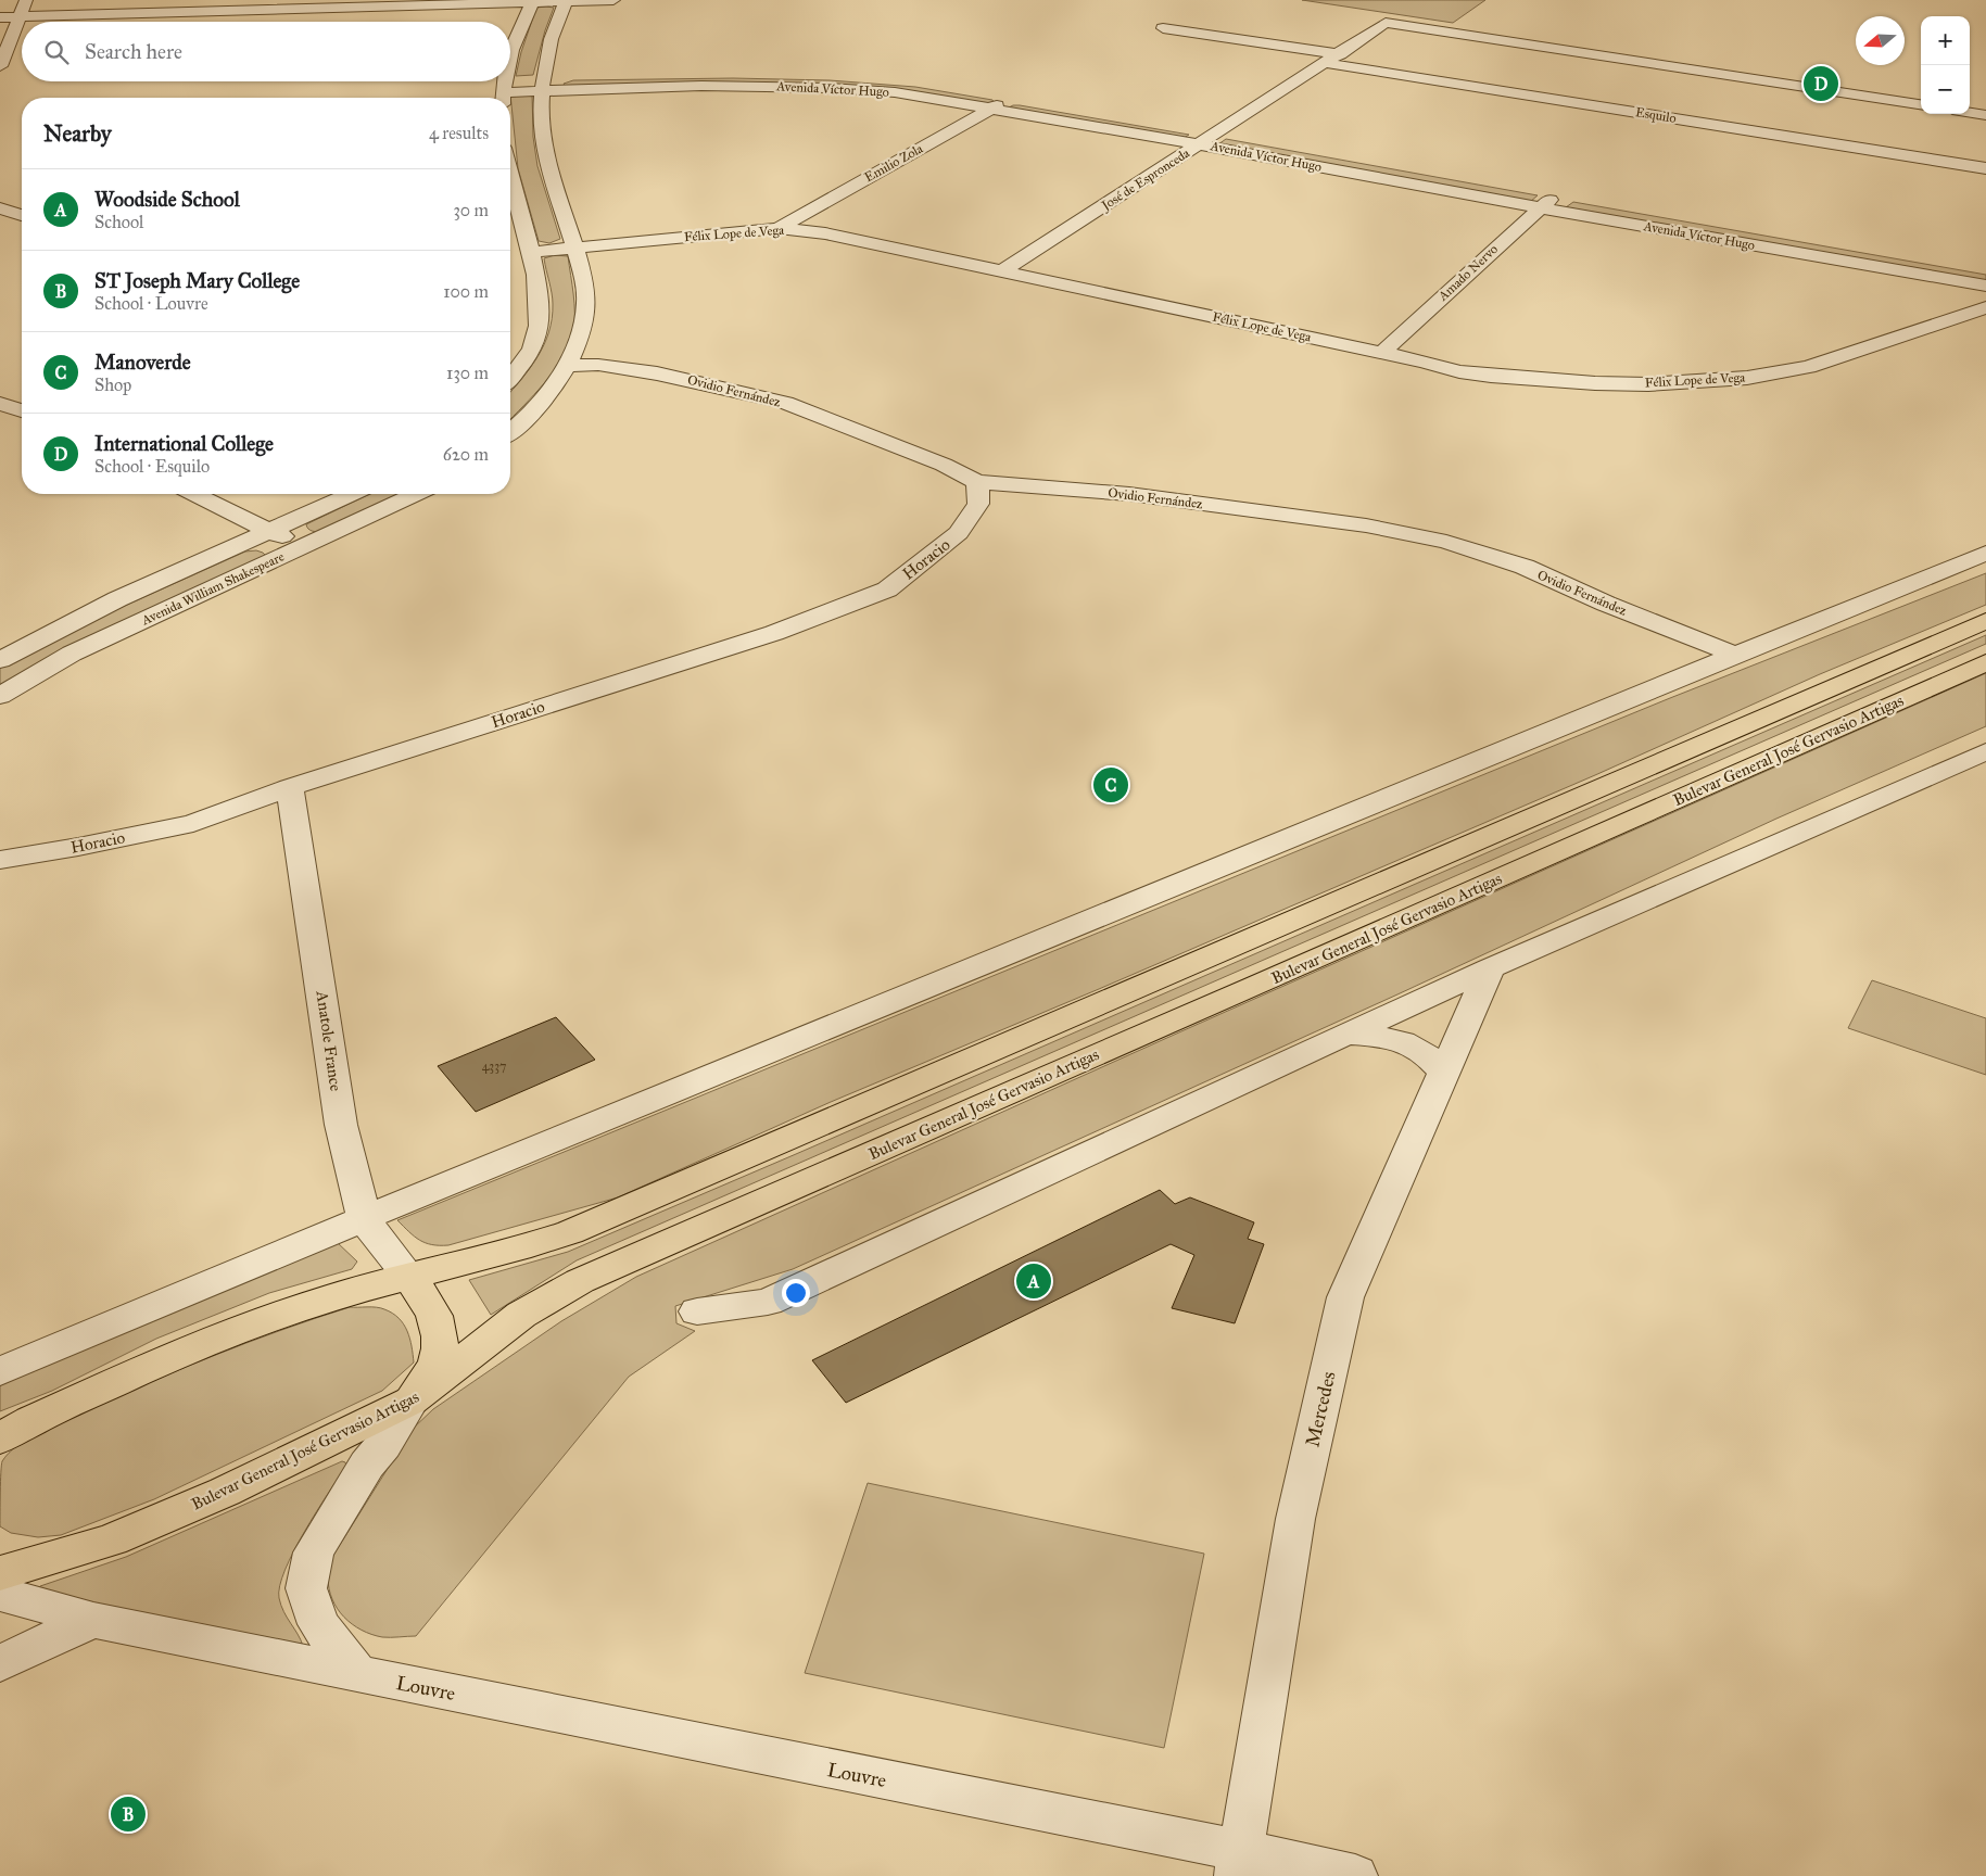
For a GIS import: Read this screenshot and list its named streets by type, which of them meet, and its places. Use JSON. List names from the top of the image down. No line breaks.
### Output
{"streets":{"main road":["Bulevar General José Gervasio Artigas"],"street":["Avenida Víctor Hugo","Esquilo","Emilio Zola","José de Espronceda","Félix Lope de Vega","Amado Nervo","Ovidio Fernández","Horacio","Avenida William Shakespeare","Anatole France","Mercedes","Louvre"]},"crossings":[["Avenida Víctor Hugo","Emilio Zola"],["Avenida Víctor Hugo","José de Espronceda"],["Avenida Víctor Hugo","Amado Nervo"],["Esquilo","José de Espronceda"],["Emilio Zola","Félix Lope de Vega"],["José de Espronceda","Félix Lope de Vega"],["Félix Lope de Vega","Amado Nervo"],["Ovidio Fernández","Horacio"],["Horacio","Anatole France"],["Mercedes","Louvre"]],"house_numbers":["4337"],"north":"left","page":{"map_buttons":["+","−"],"search":"Search here","pins":["D","C","A","B"],"heading":["Nearby","4 results"],"list":[{"mark":"A","name":"Woodside School","note":"School","value":"30 m"},{"mark":"B","name":"ST Joseph Mary College","note":"School · Louvre","value":"100 m"},{"mark":"C","name":"Manoverde","note":"Shop","value":"130 m"},{"mark":"D","name":"International College","note":"School · Esquilo","value":"620 m"}]}}
